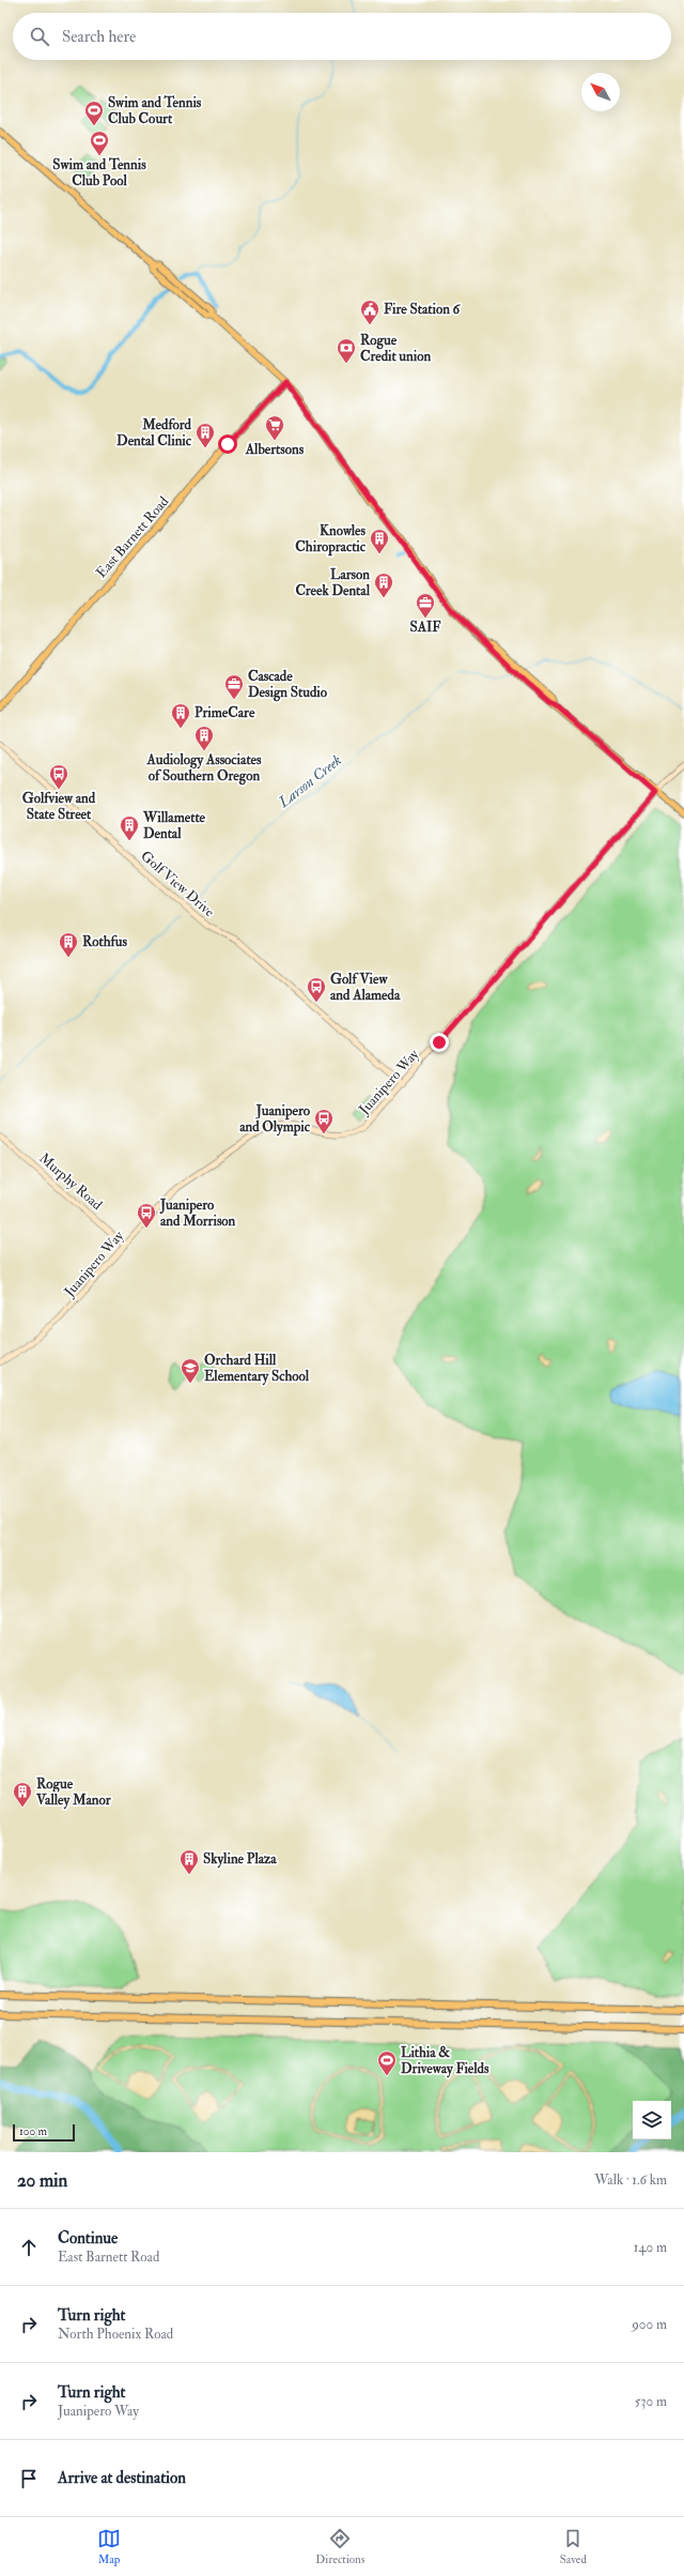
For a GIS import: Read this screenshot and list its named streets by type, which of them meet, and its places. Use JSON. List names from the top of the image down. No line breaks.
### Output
{"streets":{"main road":["East Barnett Road"],"street":["Golf View Drive","Juanipero Way","Murphy Road"]},"crossings":[["Golf View Drive","Juanipero Way"],["Juanipero Way","Murphy Road"]],"water":["Larson Creek"],"places":{"sports":["Swim and Tennis Club Court","Swim and Tennis Club Pool","Lithia & Driveway Fields"],"public building":["Fire Station 6"],"bank":["Rogue Credit union"],"supermarket":["Albertsons"],"building":["Medford Dental Clinic","Knowles Chiropractic","Larson Creek Dental","PrimeCare","Audiology Associates of Southern Oregon","Willamette Dental","Rothfus","Rogue Valley Manor","Skyline Plaza"],"office":["SAIF","Cascade Design Studio"],"bus stop":["Golfview and State Street","Golf View and Alameda","Juanipero and Olympic","Juanipero and Morrison"],"school or university":["Orchard Hill Elementary School"]},"scale_bar":"100 m","north":"top left","page":{"search":"Search here","scale":"100 m","heading":["20 min","Walk · 1.6 km"],"list":[["Continue","East Barnett Road","140 m"],["Turn right","North Phoenix Road","900 m"],["Turn right","Juanipero Way","530 m"],"Arrive at destination"],"nav":["Map","Directions","Saved"]}}
